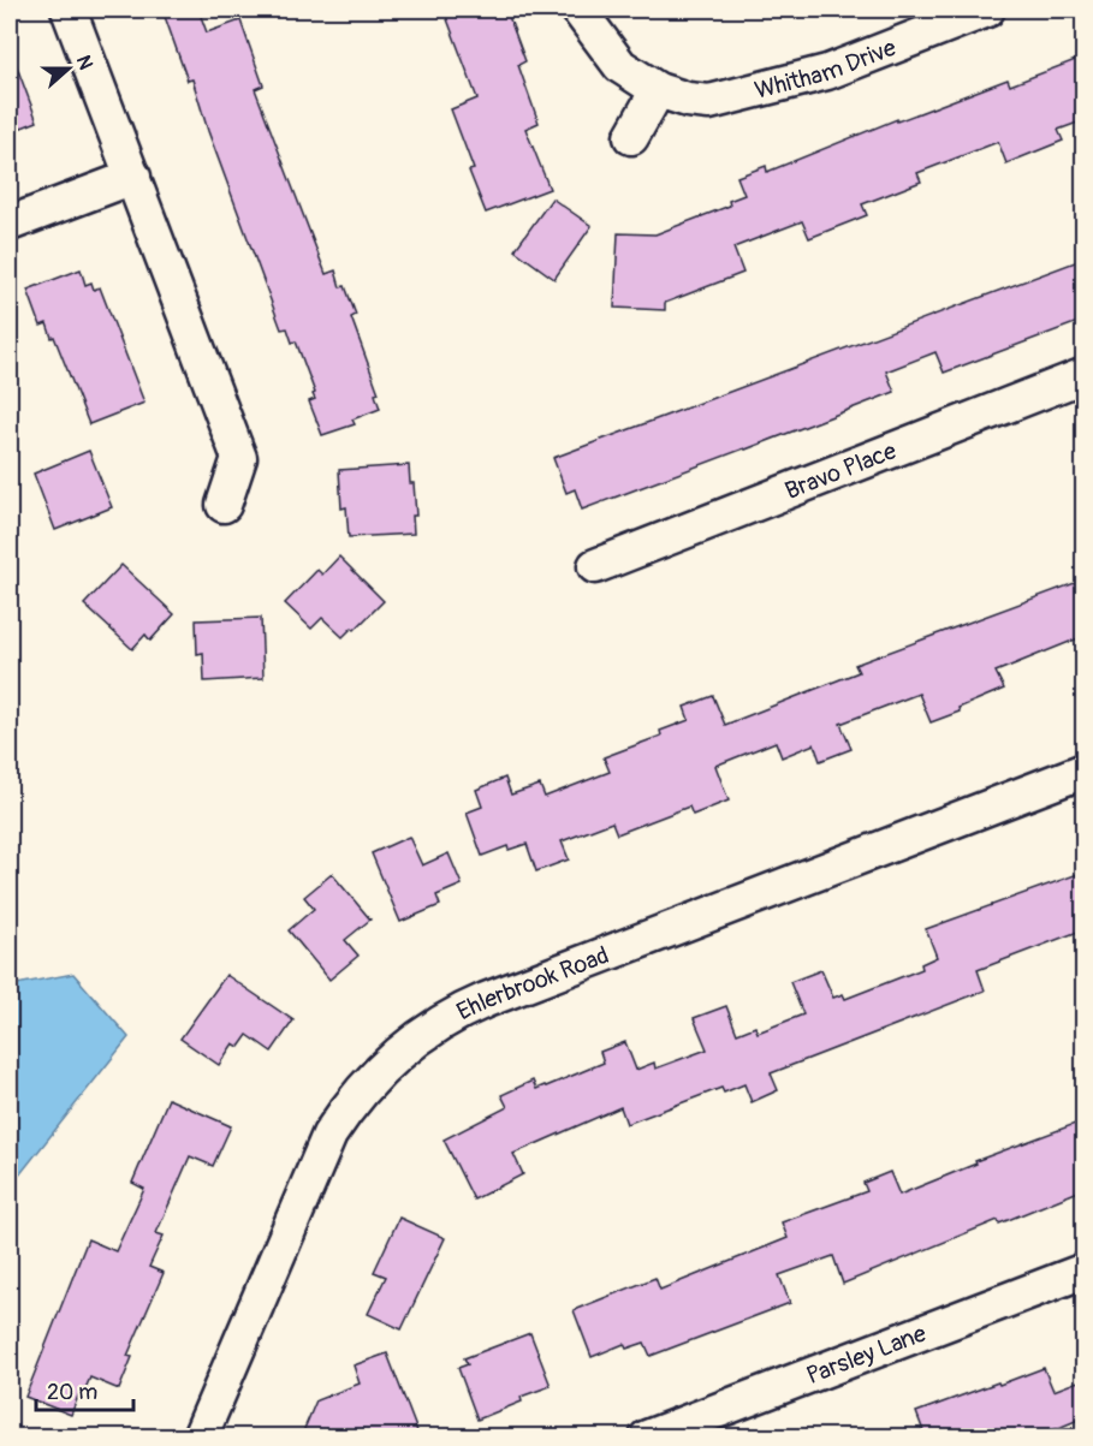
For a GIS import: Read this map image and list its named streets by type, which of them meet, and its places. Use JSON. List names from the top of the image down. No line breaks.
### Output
{"streets":{"street":["Whitham Drive","Bravo Place","Ehlerbrook Road","Parsley Lane"]},"scale_bar":"20 m","north":"right"}
